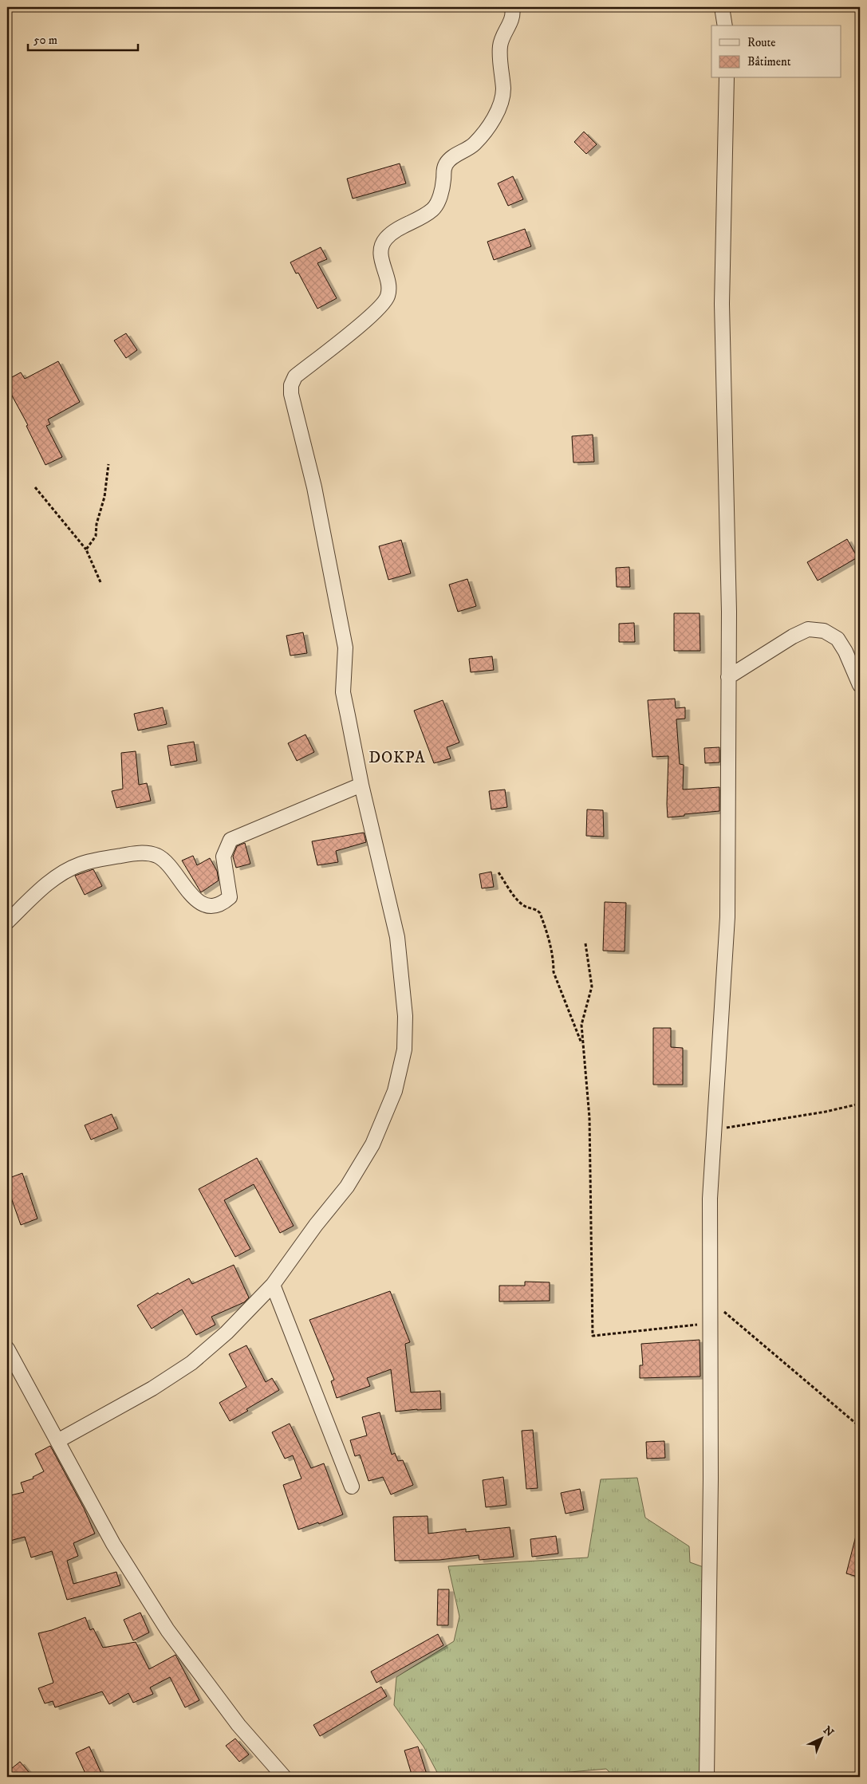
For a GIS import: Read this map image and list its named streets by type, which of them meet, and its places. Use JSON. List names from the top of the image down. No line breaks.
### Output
{"districts":["DOKPA"],"legend":["Route","Bâtiment"],"scale_bar":"50 m","north":"top right"}
